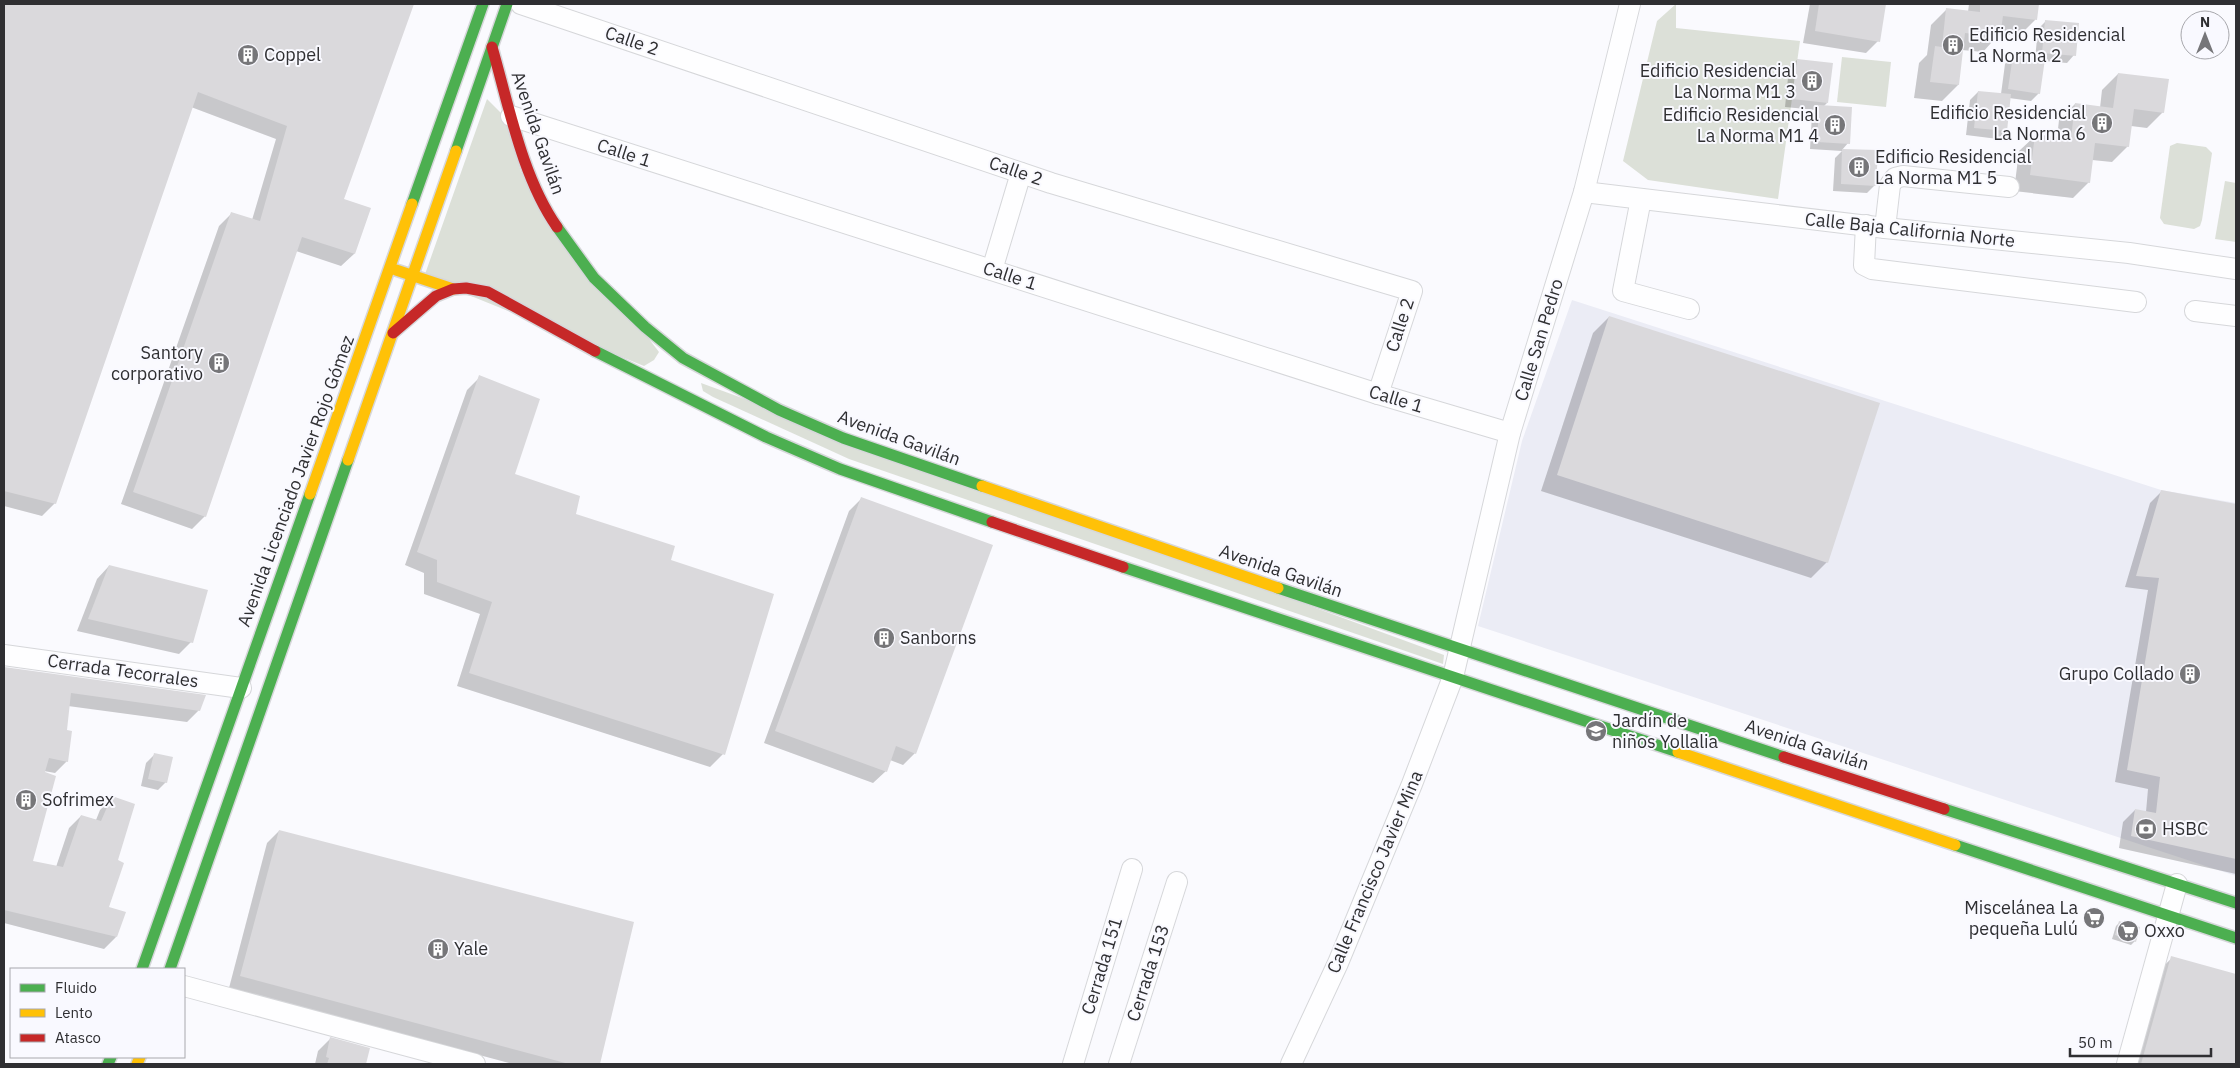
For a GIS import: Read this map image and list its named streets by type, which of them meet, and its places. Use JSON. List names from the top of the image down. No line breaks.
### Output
{"streets":{"main road":["Avenida Gavilán","Avenida Licenciado Javier Rojo Gómez"],"street":["Calle 2","Calle 1","Calle Baja California Norte","Calle San Pedro","Cerrada Tecorrales","Calle Francisco Javier Mina","Cerrada 151","Cerrada 153"]},"crossings":[["Calle 2","Calle 1"],["Avenida Gavilán","Calle 1"],["Avenida Gavilán","Calle San Pedro"],["Calle 1","Calle San Pedro"],["Calle Baja California Norte","Calle San Pedro"],["Calle San Pedro","Calle Francisco Javier Mina"],["Avenida Licenciado Javier Rojo Gómez","Cerrada Tecorrales"]],"places":{"building":["Edificio Residencial La Norma 2","Coppel","Edificio Residencial La Norma M1 3","Edificio Residencial La Norma 6","Edificio Residencial La Norma M1 4","Edificio Residencial La Norma M1 5","Santory corporativo","Sanborns","Grupo Collado","Sofrimex","Yale"],"school or university":["Jardín de niños Yollalia"],"bank":["HSBC"],"supermarket":["Miscelánea La pequeña Lulú","Oxxo"]},"legend":["Fluido","Lento","Atasco"],"scale_bar":"50 m","north":"top"}
